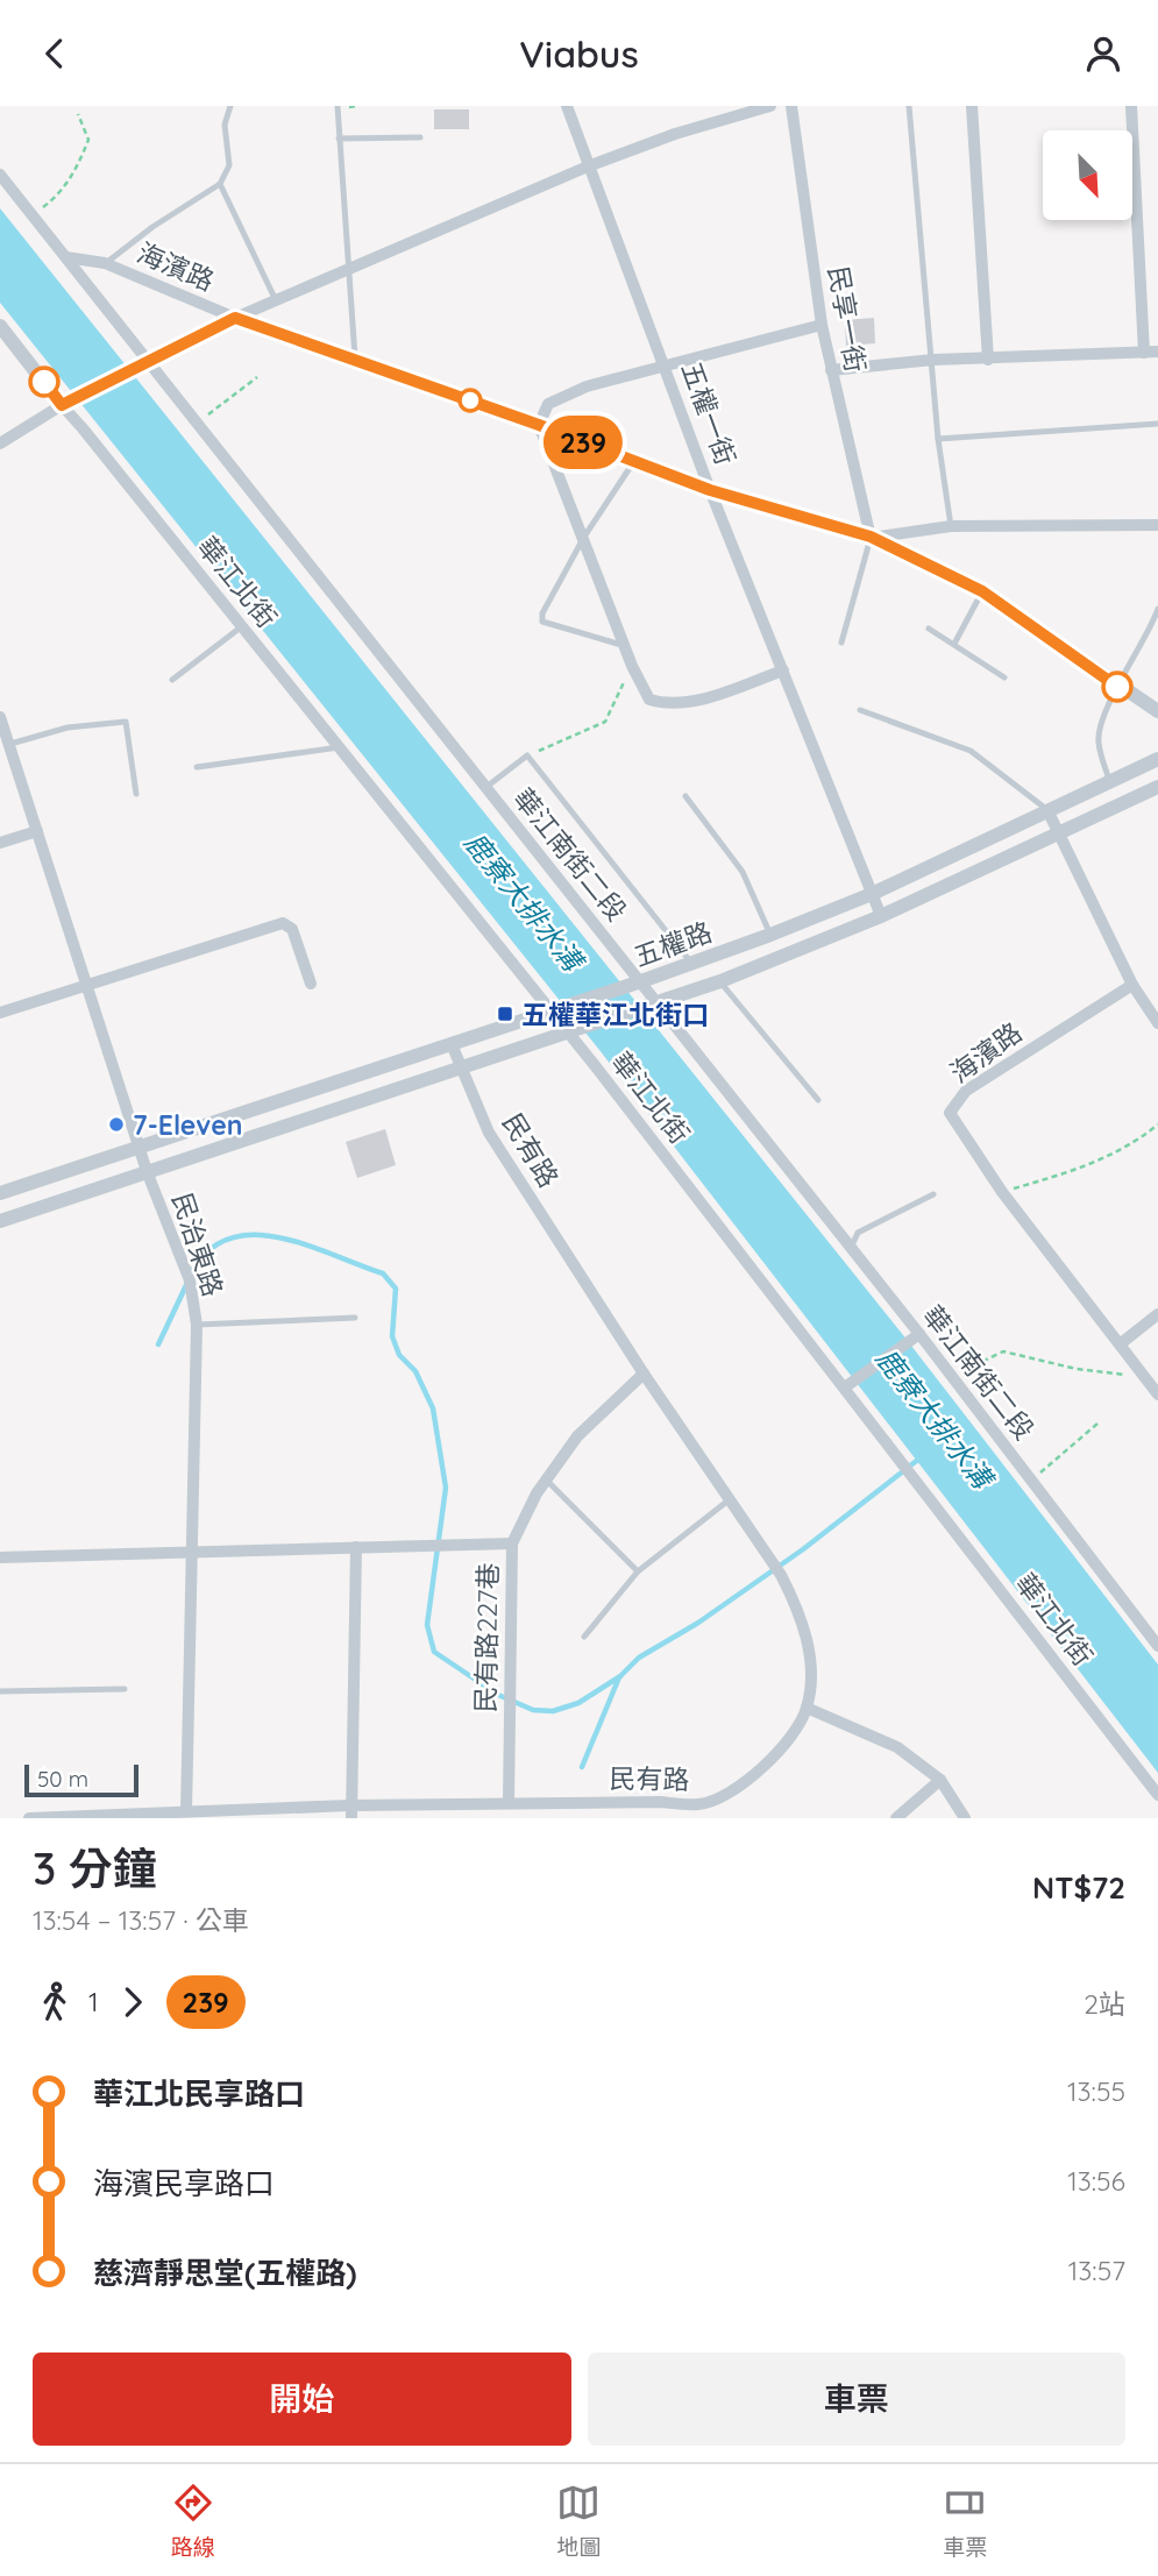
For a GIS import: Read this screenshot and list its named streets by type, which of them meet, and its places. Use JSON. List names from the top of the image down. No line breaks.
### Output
{"streets":{"street":["海濱路","民享一街","五權一街","華江北街","華江南街二段","五權路","民有路","民治東路","民有路227巷"]},"crossings":[["海濱路","民享一街"],["海濱路","五權一街"],["海濱路","華江南街二段"],["五權一街","五權路"],["華江北街","五權路"],["華江南街二段","五權路"],["五權路","民有路"],["五權路","民治東路"],["民有路","民治東路"],["民有路","民有路227巷"]],"water":["鹿寮大排水溝"],"places":{"transit":["五權華江北街口"],"other":["7-Eleven"]},"lines":["bus line 239"],"scale_bar":"50 m","north":"bottom right","page":{"header":"Viabus","on_map":"239","scale":"50 m","heading":["3 分鐘","13:54 – 13:57 · 公車","NT$72"],"legs":["1","239","2站"],"list":[{"name":"華江北民享路口","value":"13:55"},{"name":"海濱民享路口","value":"13:56"},{"name":"慈濟靜思堂(五權路)","value":"13:57"}],"buttons":["開始","車票"],"tabs":["路線","地圖","車票"]}}
